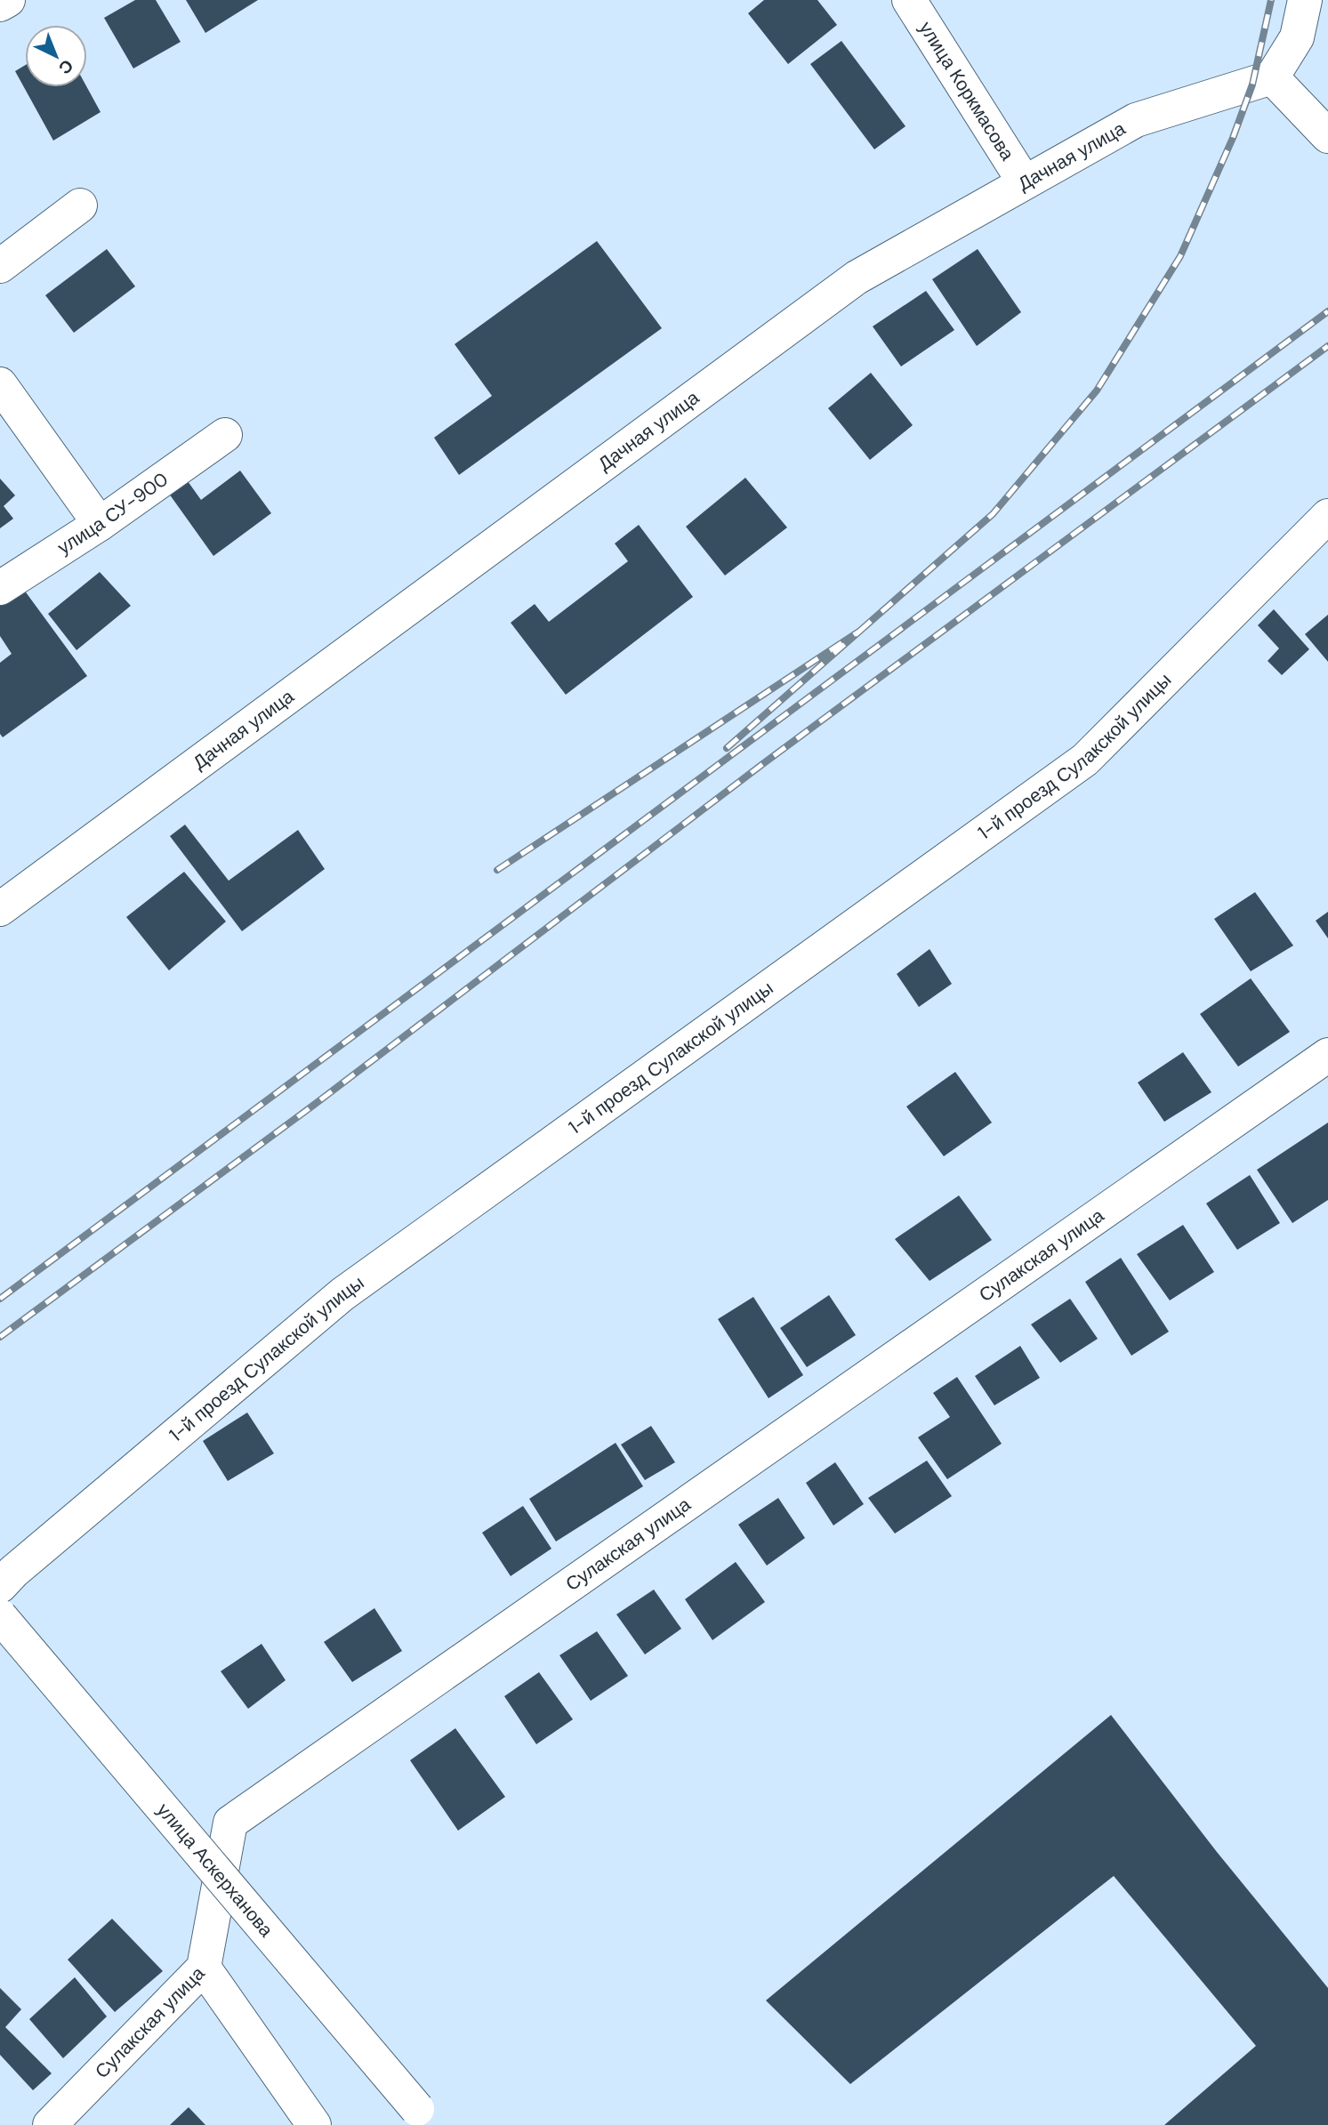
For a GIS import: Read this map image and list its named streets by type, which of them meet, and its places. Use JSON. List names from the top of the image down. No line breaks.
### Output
{"streets":{"street":["улица Коркмасова","Дачная улица","улица СУ-900","1-й проезд Сулакской улицы","Сулакская улица","улица Аскерханова"]},"crossings":[["улица Коркмасова","Дачная улица"]],"north":"bottom right"}
